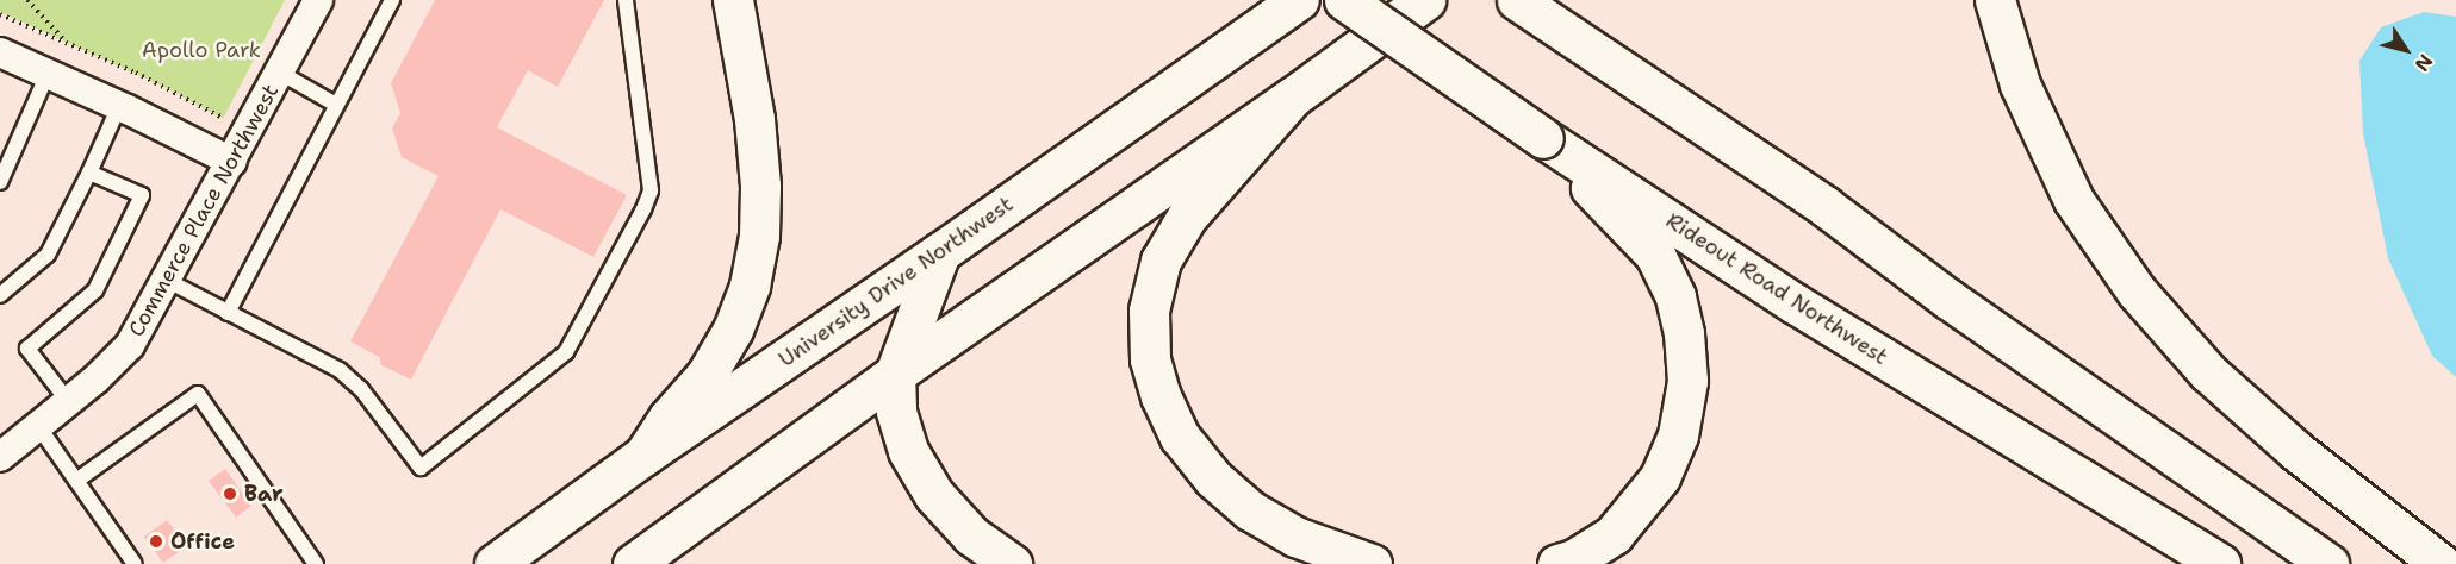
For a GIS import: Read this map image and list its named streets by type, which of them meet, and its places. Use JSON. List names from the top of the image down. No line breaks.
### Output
{"streets":{"highway":["University Drive Northwest","Rideout Road Northwest"],"street":["Commerce Place Northwest"]},"parks":["Apollo Park"],"places":["Bar","Office"],"north":"bottom right"}
